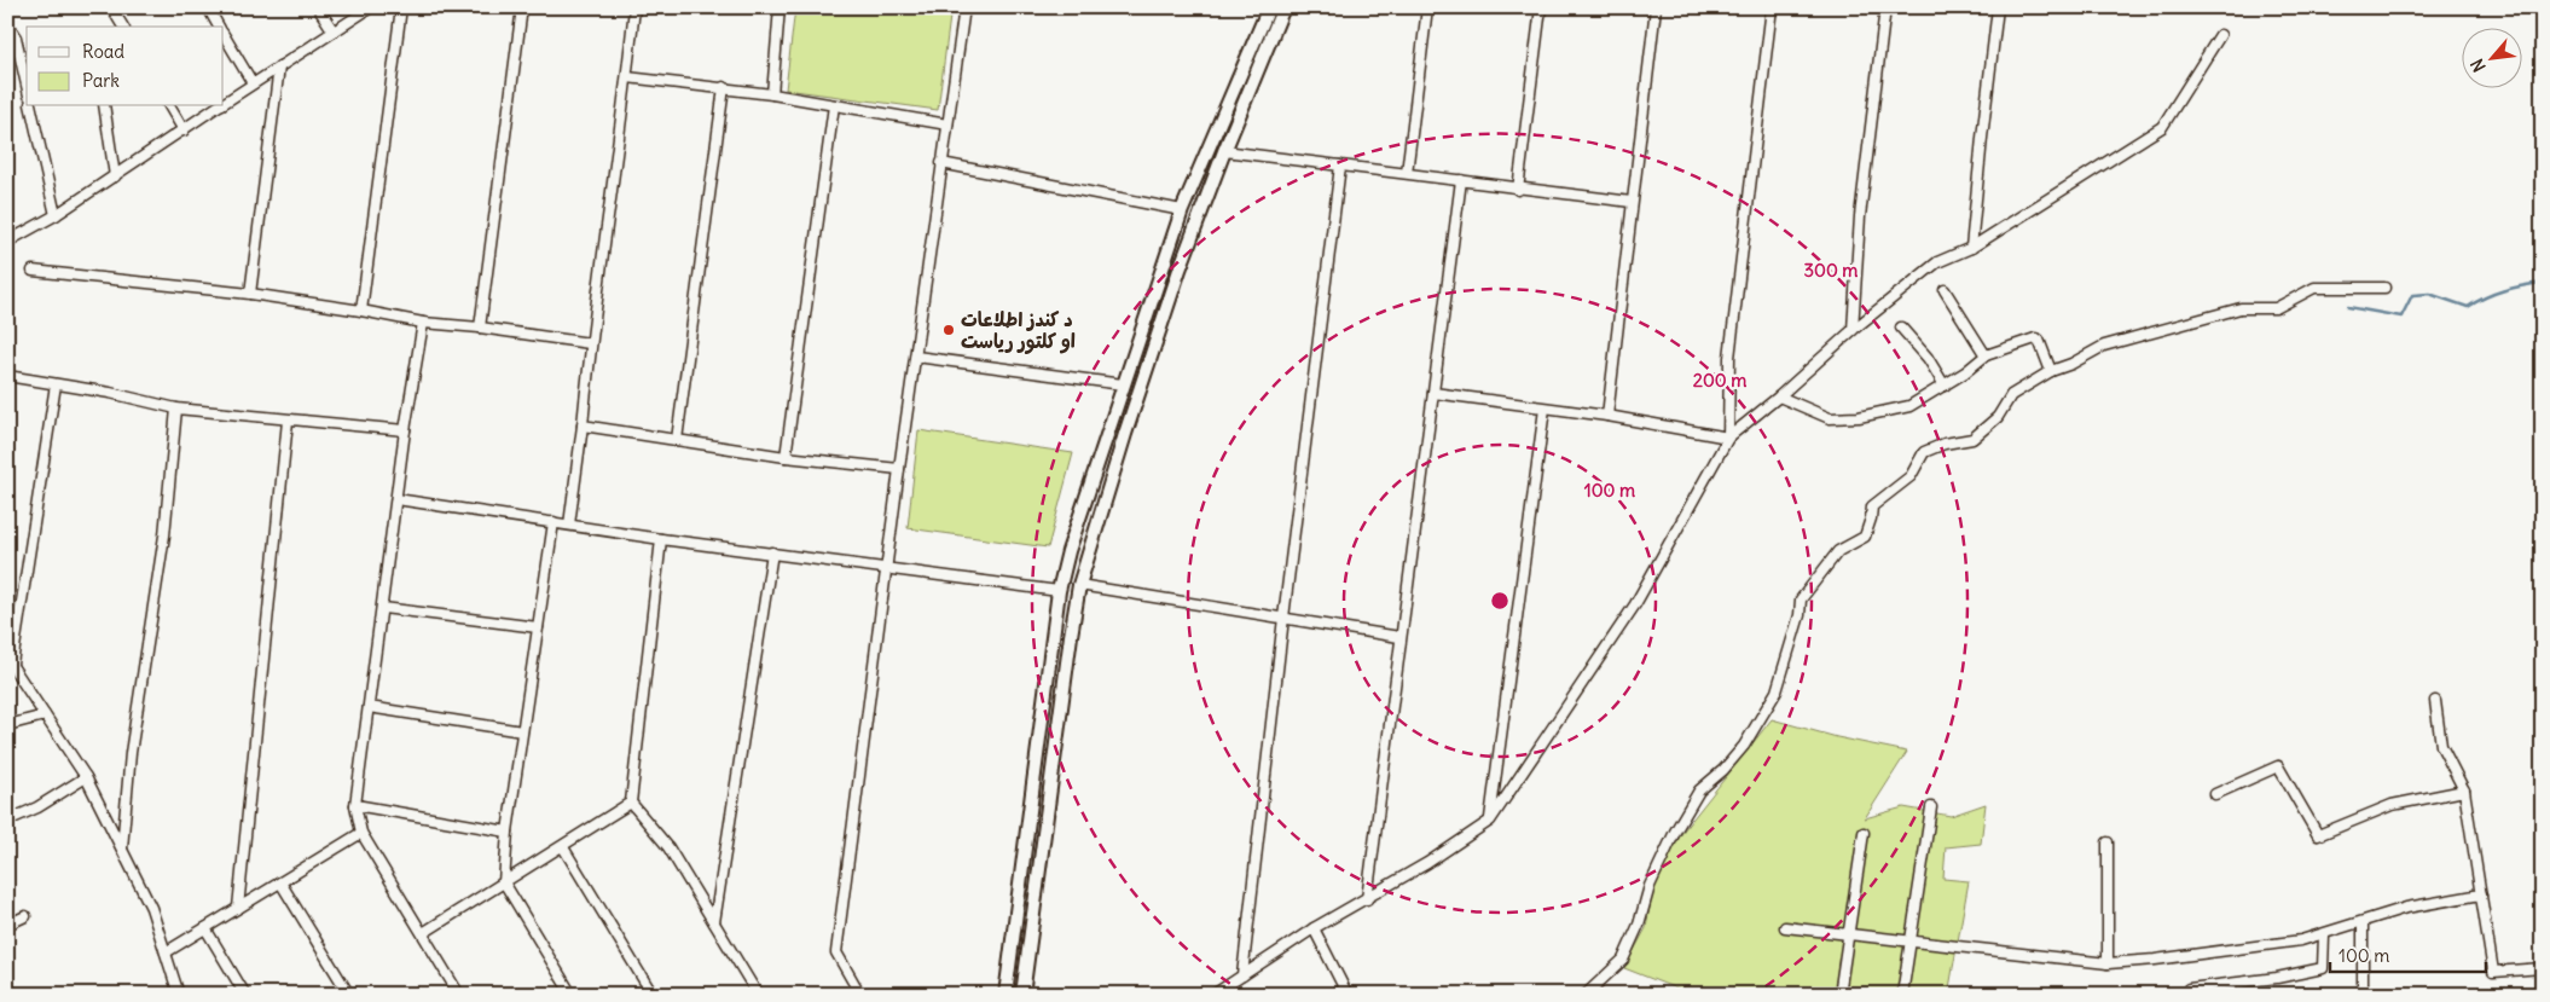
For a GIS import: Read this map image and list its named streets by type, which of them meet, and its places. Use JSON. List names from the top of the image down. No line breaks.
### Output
{"places":["د کندز اطلاعات او کلتور ریاست"],"legend":["Road","Park"],"scale_bar":"100 m","north":"bottom left","rings":["300 m","200 m","100 m"]}
